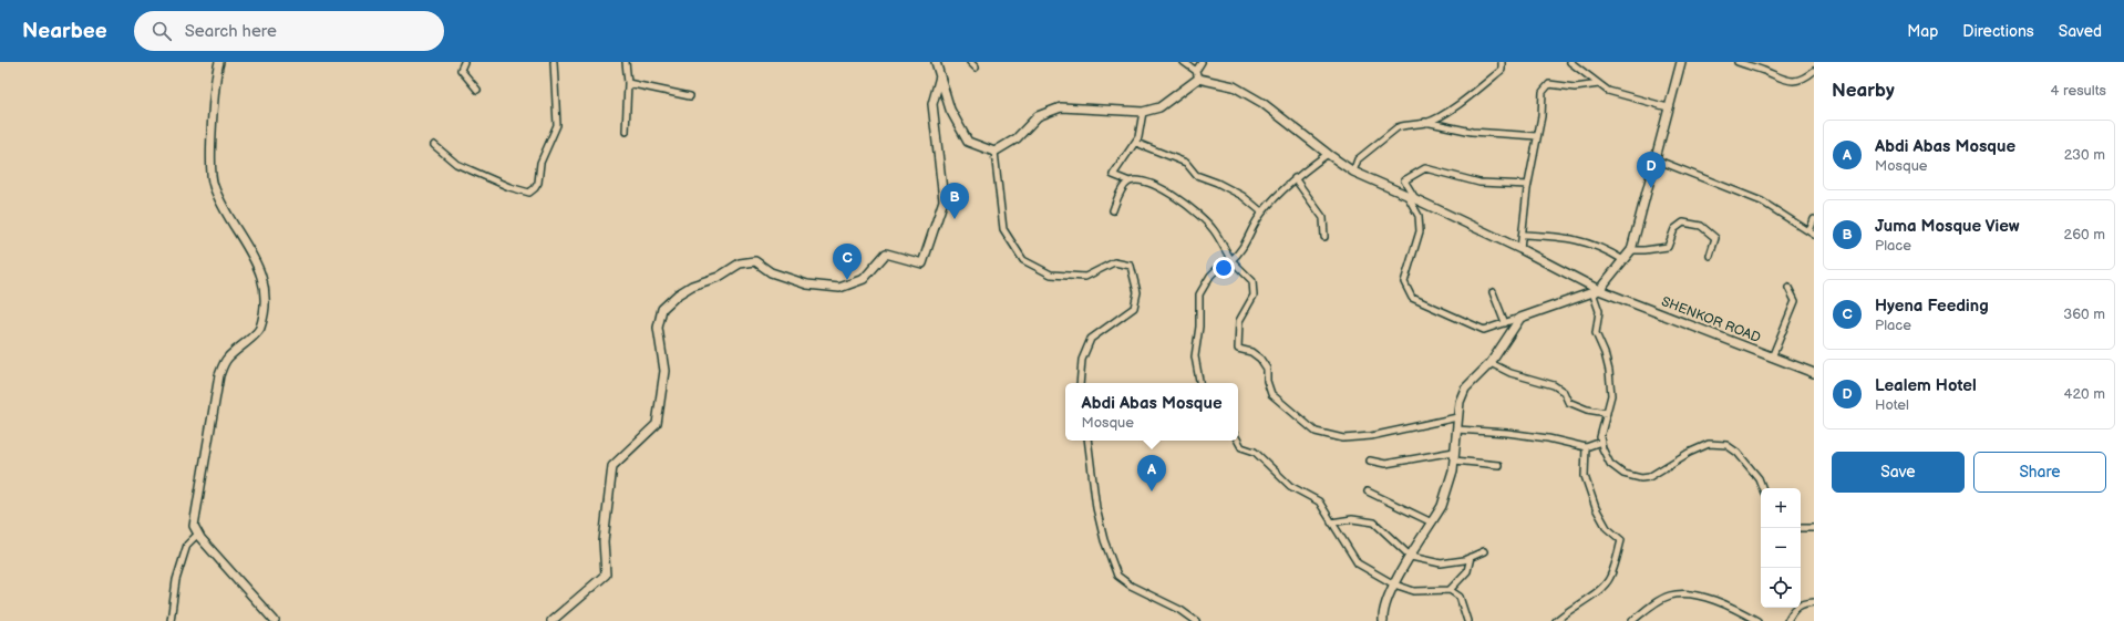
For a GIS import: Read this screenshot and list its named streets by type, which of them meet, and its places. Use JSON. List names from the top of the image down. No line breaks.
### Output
{"streets":{"street":["SHENKOR ROAD"]},"page":{"header":"Nearbee","search":"Search here","nav":["Map","Directions","Saved"],"heading":["Nearby","4 results"],"list":[{"mark":"A","name":"Abdi Abas Mosque","note":"Mosque","value":"230 m"},{"mark":"B","name":"Juma Mosque View","note":"Place","value":"260 m"},{"mark":"C","name":"Hyena Feeding","note":"Place","value":"360 m"},{"mark":"D","name":"Lealem Hotel","note":"Hotel","value":"420 m"}],"pins":["D","B","C","A"],"popup":["Abdi Abas Mosque","Mosque"],"buttons":["Save","Share"],"map_buttons":["+","−"]}}
